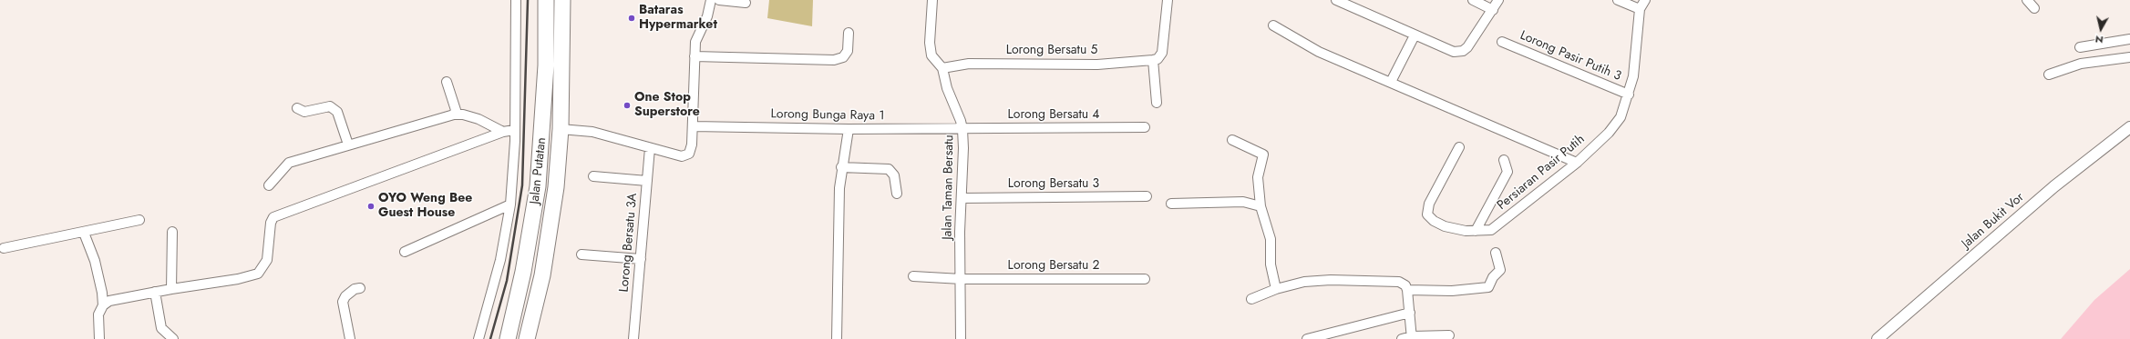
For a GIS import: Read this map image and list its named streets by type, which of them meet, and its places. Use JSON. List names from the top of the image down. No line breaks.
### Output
{"streets":{"highway":["Jalan Putatan"],"street":["Lorong Bersatu 5","Lorong Pasir Putih 3","Lorong Bunga Raya 1","Lorong Bersatu 4","Persiaran Pasir Putih","Lorong Bersatu 3","Jalan Taman Bersatu","Jalan Bukit Vor","Lorong Bersatu 3A","Lorong Bersatu 2"]},"crossings":[["Lorong Bersatu 5","Jalan Taman Bersatu"],["Lorong Pasir Putih 3","Persiaran Pasir Putih"],["Lorong Bunga Raya 1","Lorong Bersatu 4"],["Lorong Bunga Raya 1","Jalan Taman Bersatu"],["Lorong Bersatu 4","Jalan Taman Bersatu"],["Lorong Bersatu 3","Jalan Taman Bersatu"],["Jalan Taman Bersatu","Lorong Bersatu 2"]],"places":["Bataras Hypermarket","One Stop Superstore","OYO Weng Bee Guest House"],"north":"bottom"}
